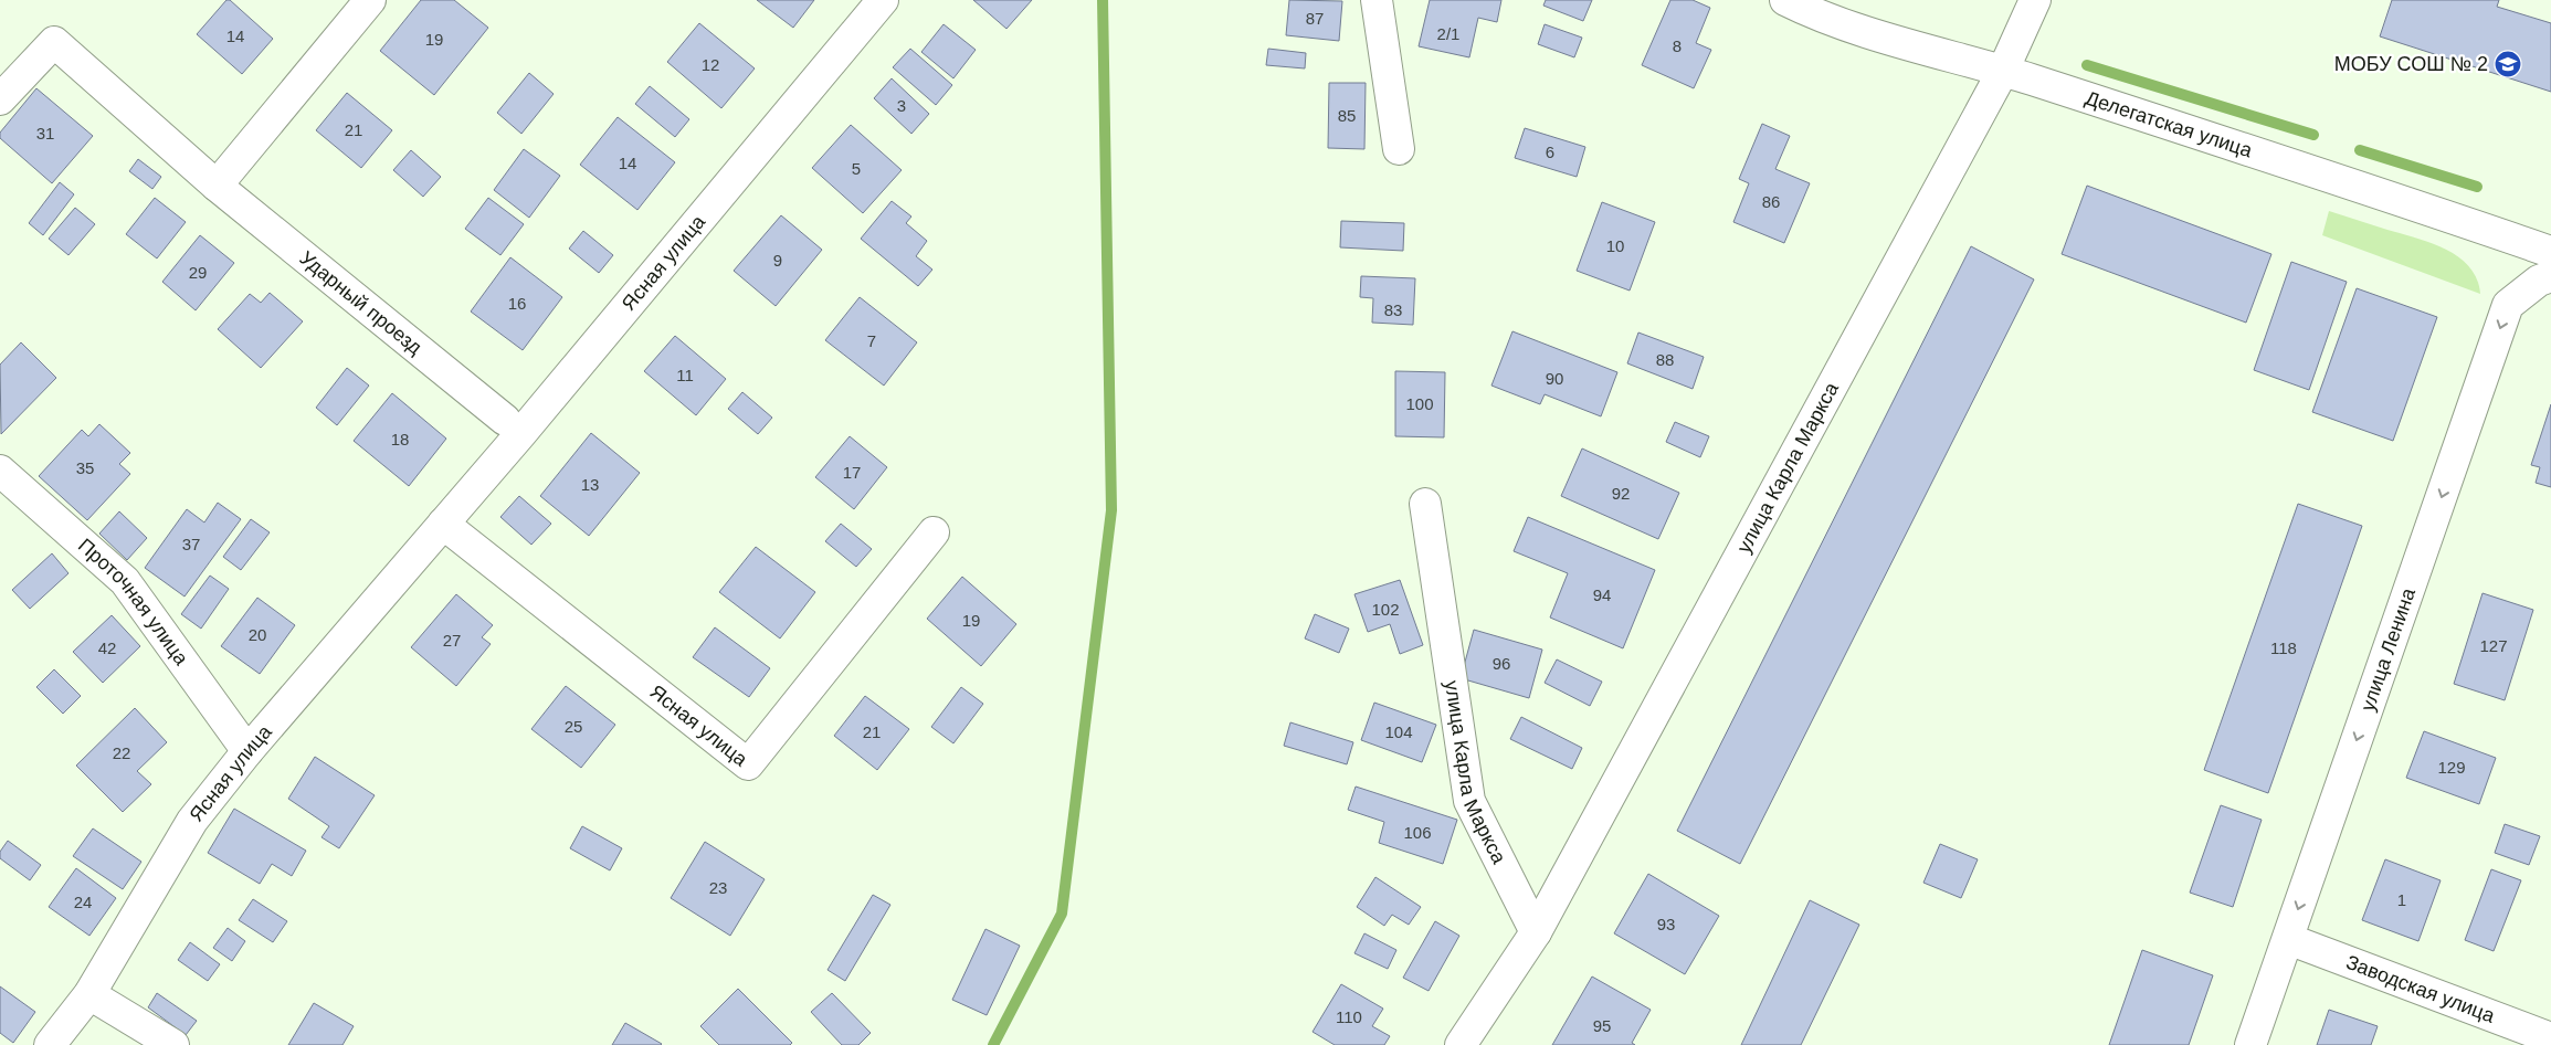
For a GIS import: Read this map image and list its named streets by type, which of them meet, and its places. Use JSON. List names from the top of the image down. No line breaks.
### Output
{"streets":{"street":["Делегатская улица","Ясная улица","Ударный проезд","улица Карла Маркса","Проточная улица","улица Ленина","Заводская улица"]},"crossings":[["Делегатская улица","улица Карла Маркса"],["Ясная улица","Проточная улица"],["улица Ленина","Заводская улица"]],"one_way":["улица Ленина"],"places":{"school or university":["МОБУ СОШ № 2"]},"house_numbers":["87","2/1","14","19","8","12","3","85","21","31","6","14","5","86","10","9","29","16","83","7","88","11","90","100","18","35","17","13","92","37","94","102","19","20","27","127","42","118","96","25","21","104","22","129","106","23","1","24","93","110","95"]}
